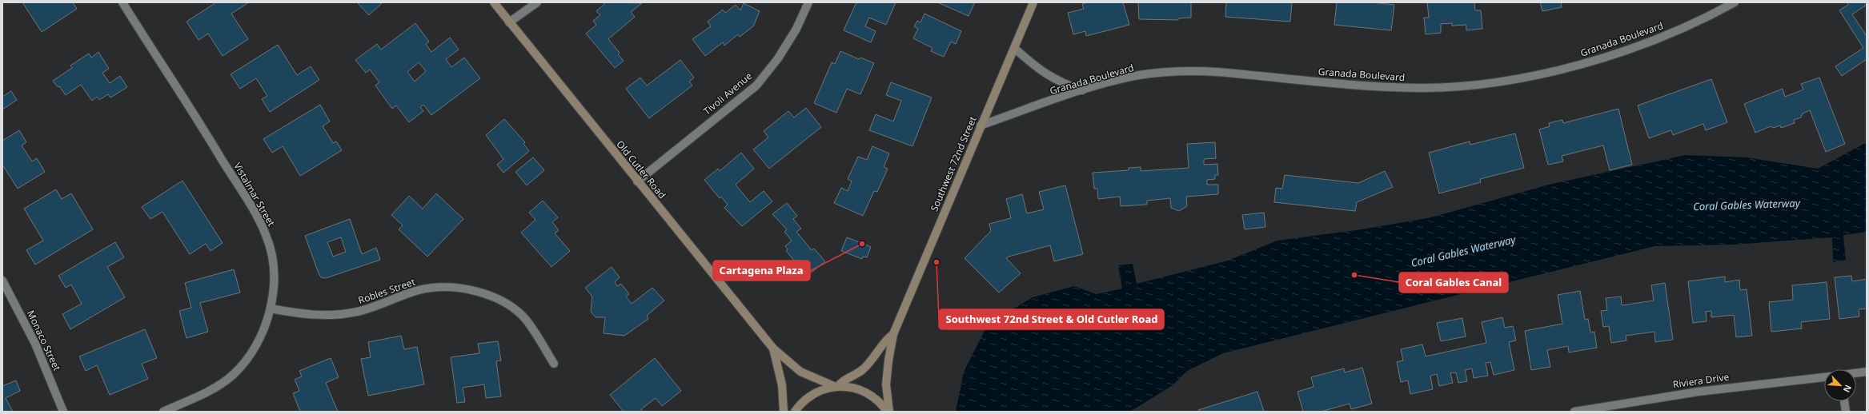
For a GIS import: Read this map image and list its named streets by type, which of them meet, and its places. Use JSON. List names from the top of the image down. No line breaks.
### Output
{"streets":{"main road":["Southwest 72nd Street","Old Cutler Road"],"street":["Granada Boulevard","Tivoli Avenue","Vistalmar Street","Robles Street","Monaco Street","Riviera Drive"]},"crossings":[["Granada Boulevard","Southwest 72nd Street"],["Tivoli Avenue","Old Cutler Road"],["Southwest 72nd Street","Old Cutler Road"],["Vistalmar Street","Robles Street"]],"water":["Coral Gables Waterway"],"places":["Cartagena Plaza","Southwest 72nd Street & Old Cutler Road","Coral Gables Canal"],"north":"bottom right"}
